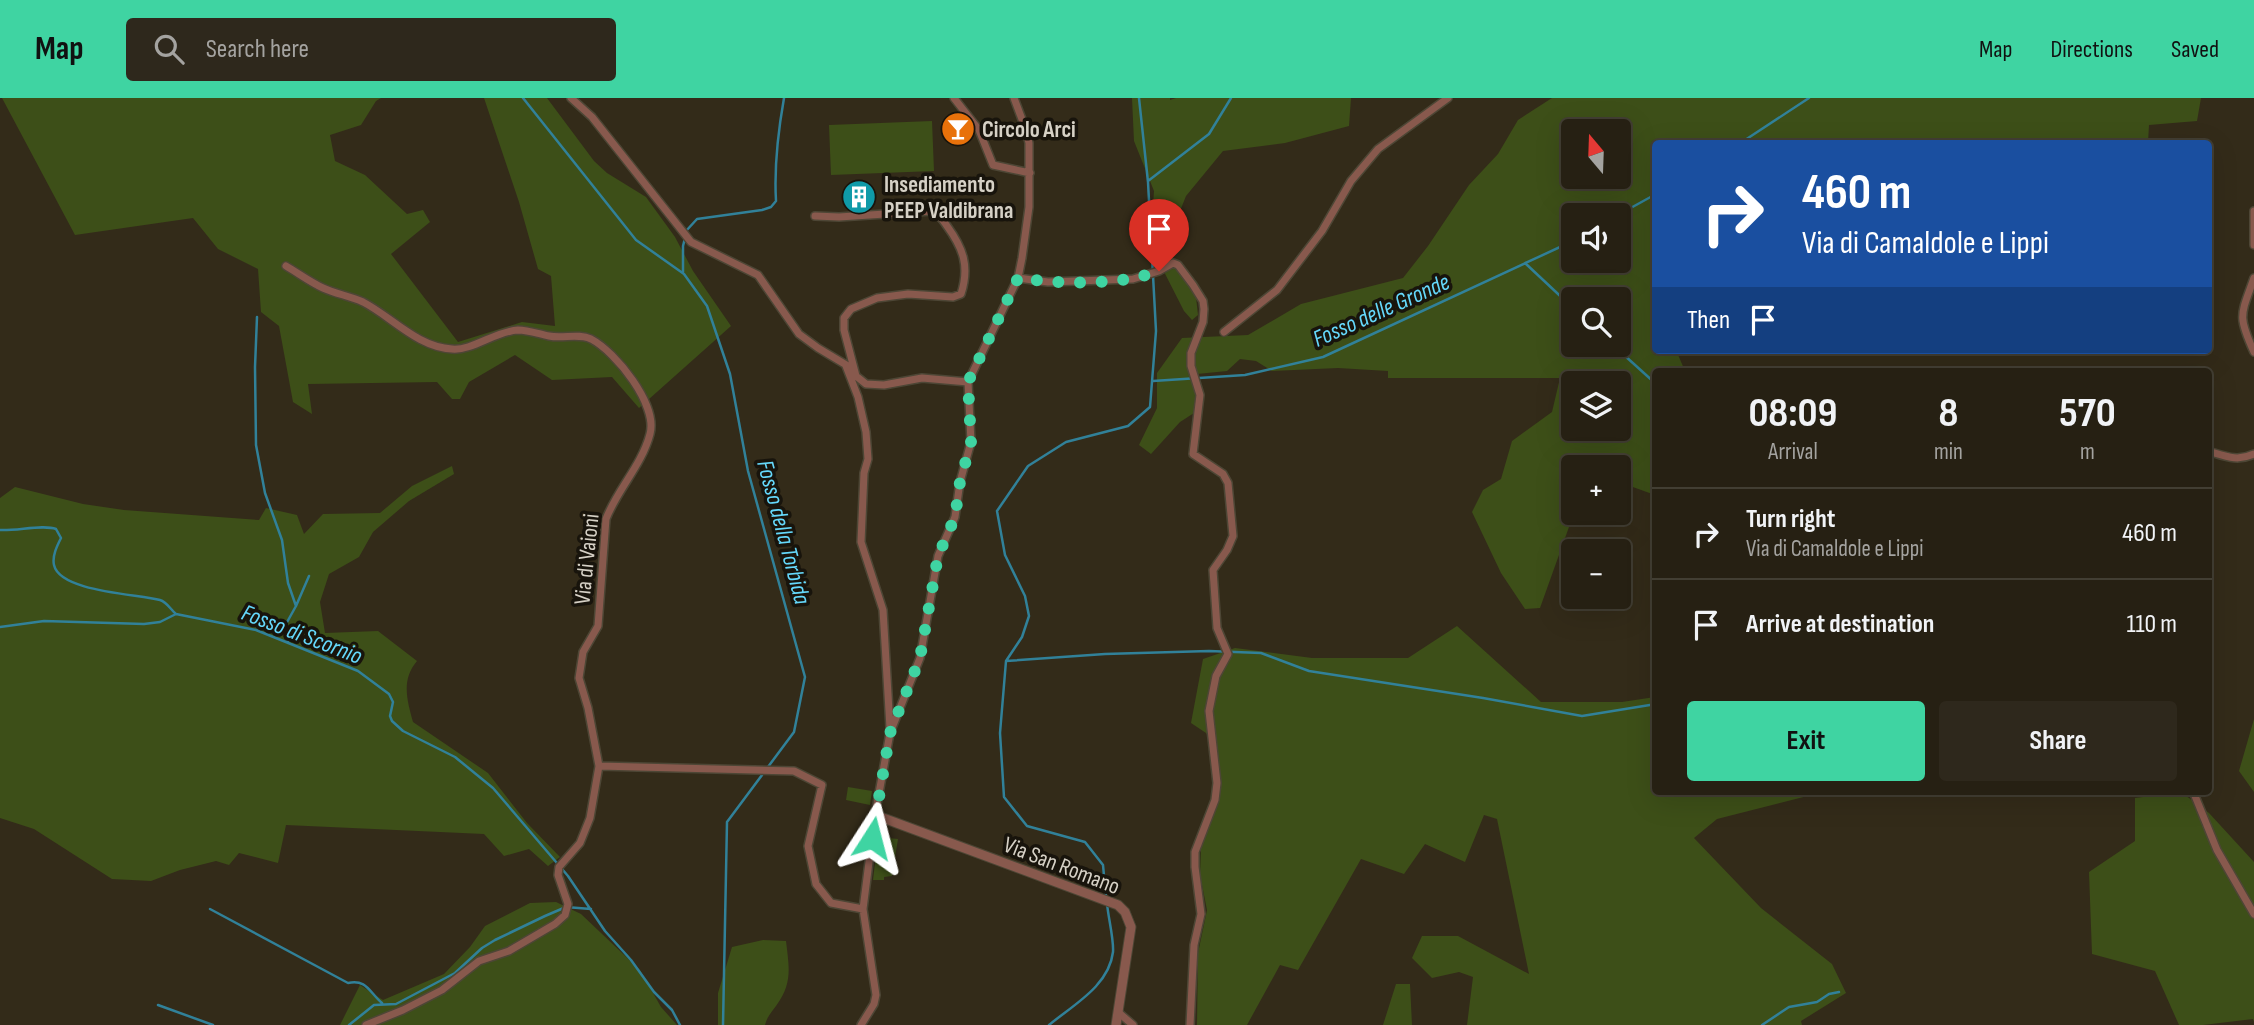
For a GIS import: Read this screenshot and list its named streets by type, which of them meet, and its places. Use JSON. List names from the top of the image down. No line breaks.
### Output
{"streets":{"street":["Via di Vaioni","Via San Romano"]},"water":["Fosso delle Gronde","Fosso della Torbida","Fosso di Scornio"],"places":{"bar":["Circolo Arci"],"building":["Insediamento PEEP Valdibrana"]},"north":"top","page":{"header":"Map","search":"Search here","nav":["Map","Directions","Saved"],"map_buttons":["+","−"],"turn":["460 m","Via di Camaldole e Lippi"],"then":"Then","eta":["08:09","Arrival","8","min","570","m"],"list":[{"name":"Turn right","note":"Via di Camaldole e Lippi","value":"460 m"},{"name":"Arrive at destination","value":"110 m"}],"buttons":["Exit","Share"]}}
